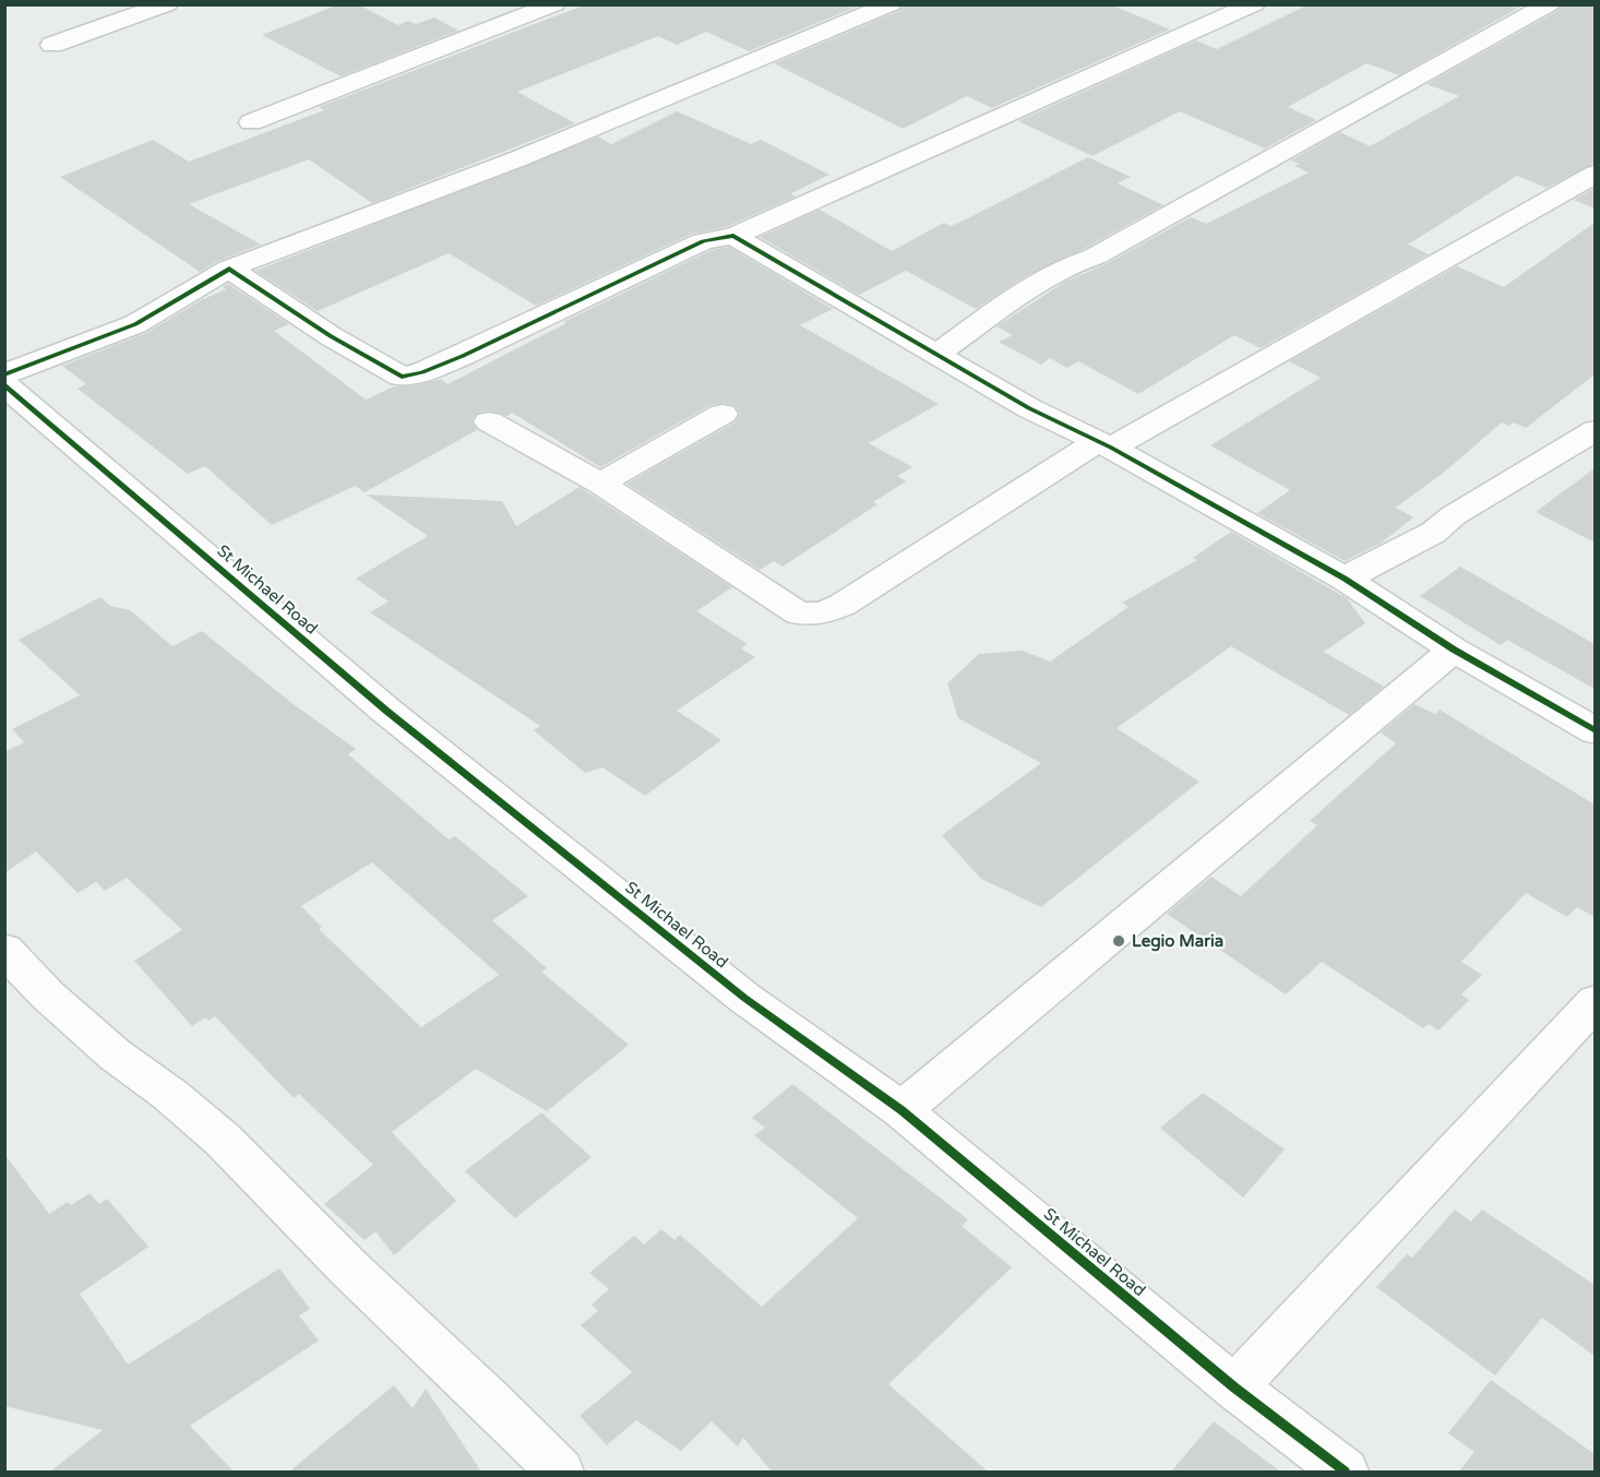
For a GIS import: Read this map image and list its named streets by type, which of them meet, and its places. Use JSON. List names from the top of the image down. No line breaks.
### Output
{"streets":{"street":["St Michael Road"]},"places":["Legio Maria"]}
